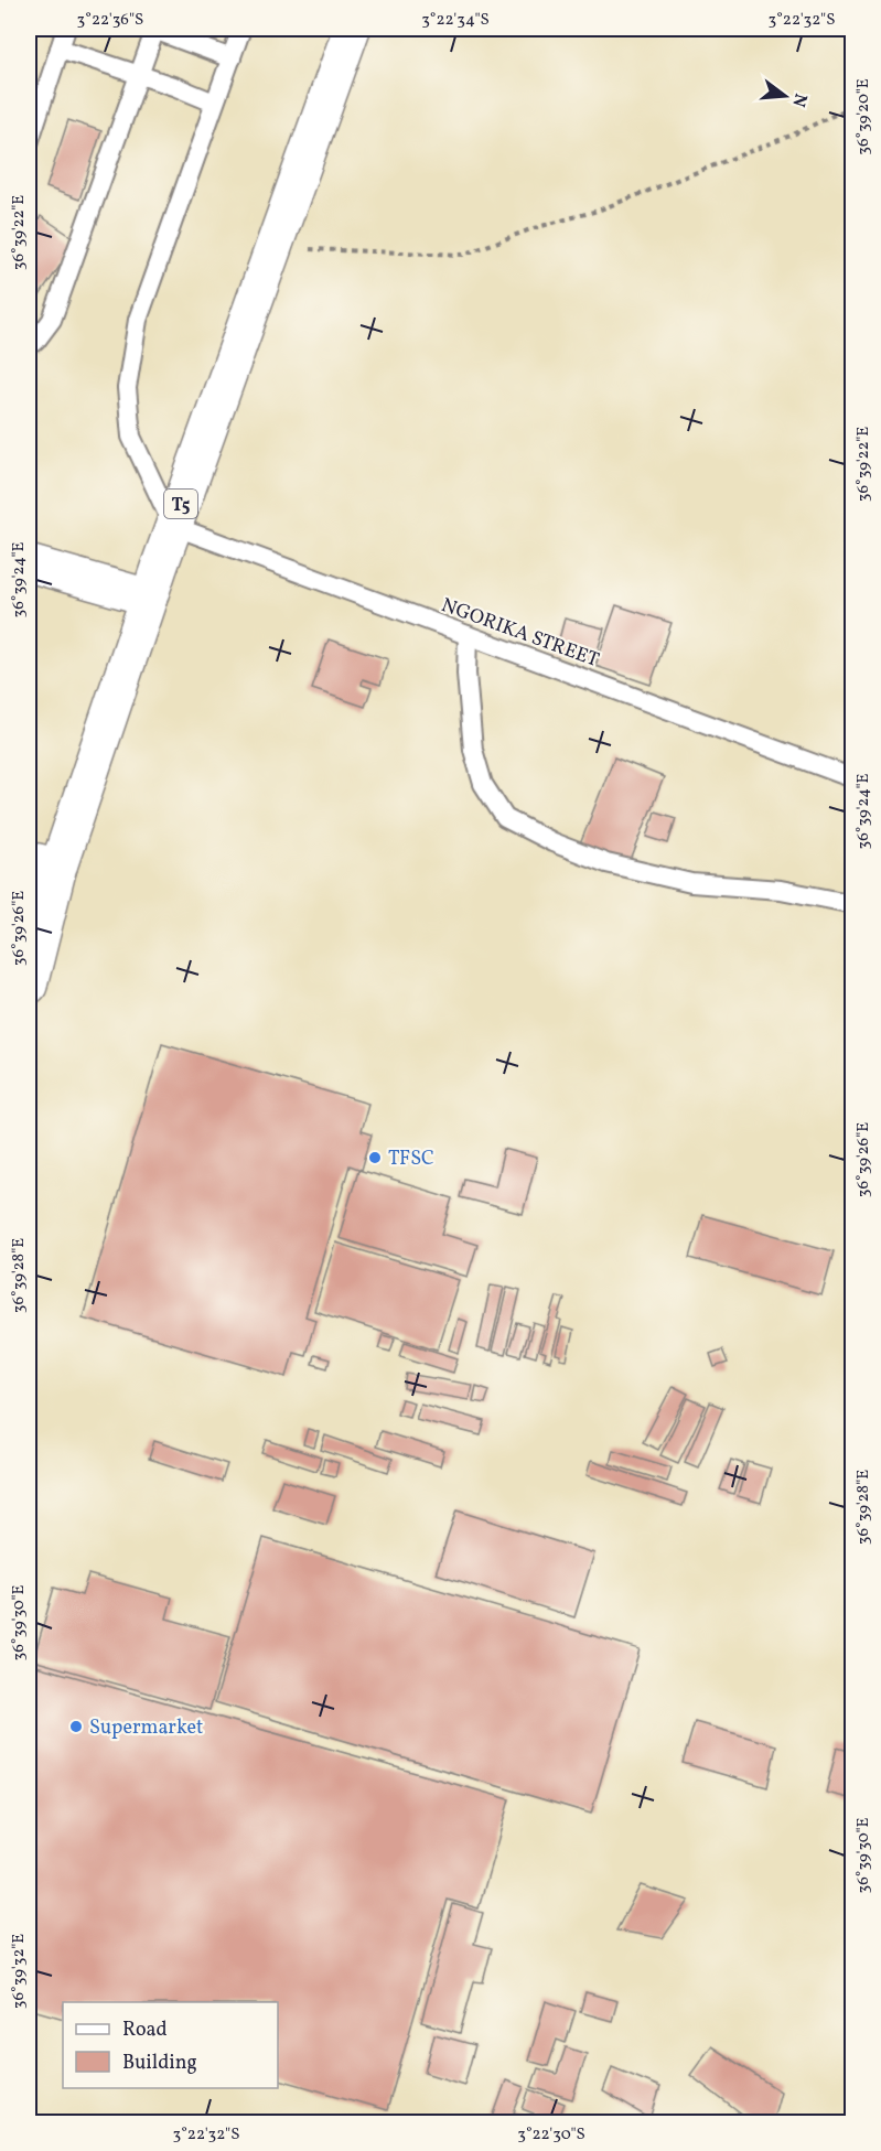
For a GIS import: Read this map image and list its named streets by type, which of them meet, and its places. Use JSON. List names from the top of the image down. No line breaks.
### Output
{"streets":{"main road":["T5"],"lane":["NGORIKA STREET"]},"crossings":[["T5","NGORIKA STREET"]],"places":["TFSC","Supermarket"],"legend":["Road","Building"],"north":"right","coordinates":["3°22'36\"S","3°22'34\"S","3°22'32\"S","36°39'20\"E","36°39'22\"E","36°39'24\"E","36°39'26\"E","36°39'28\"E","36°39'30\"E","36°39'32\"E","3°22'30\"S"]}
